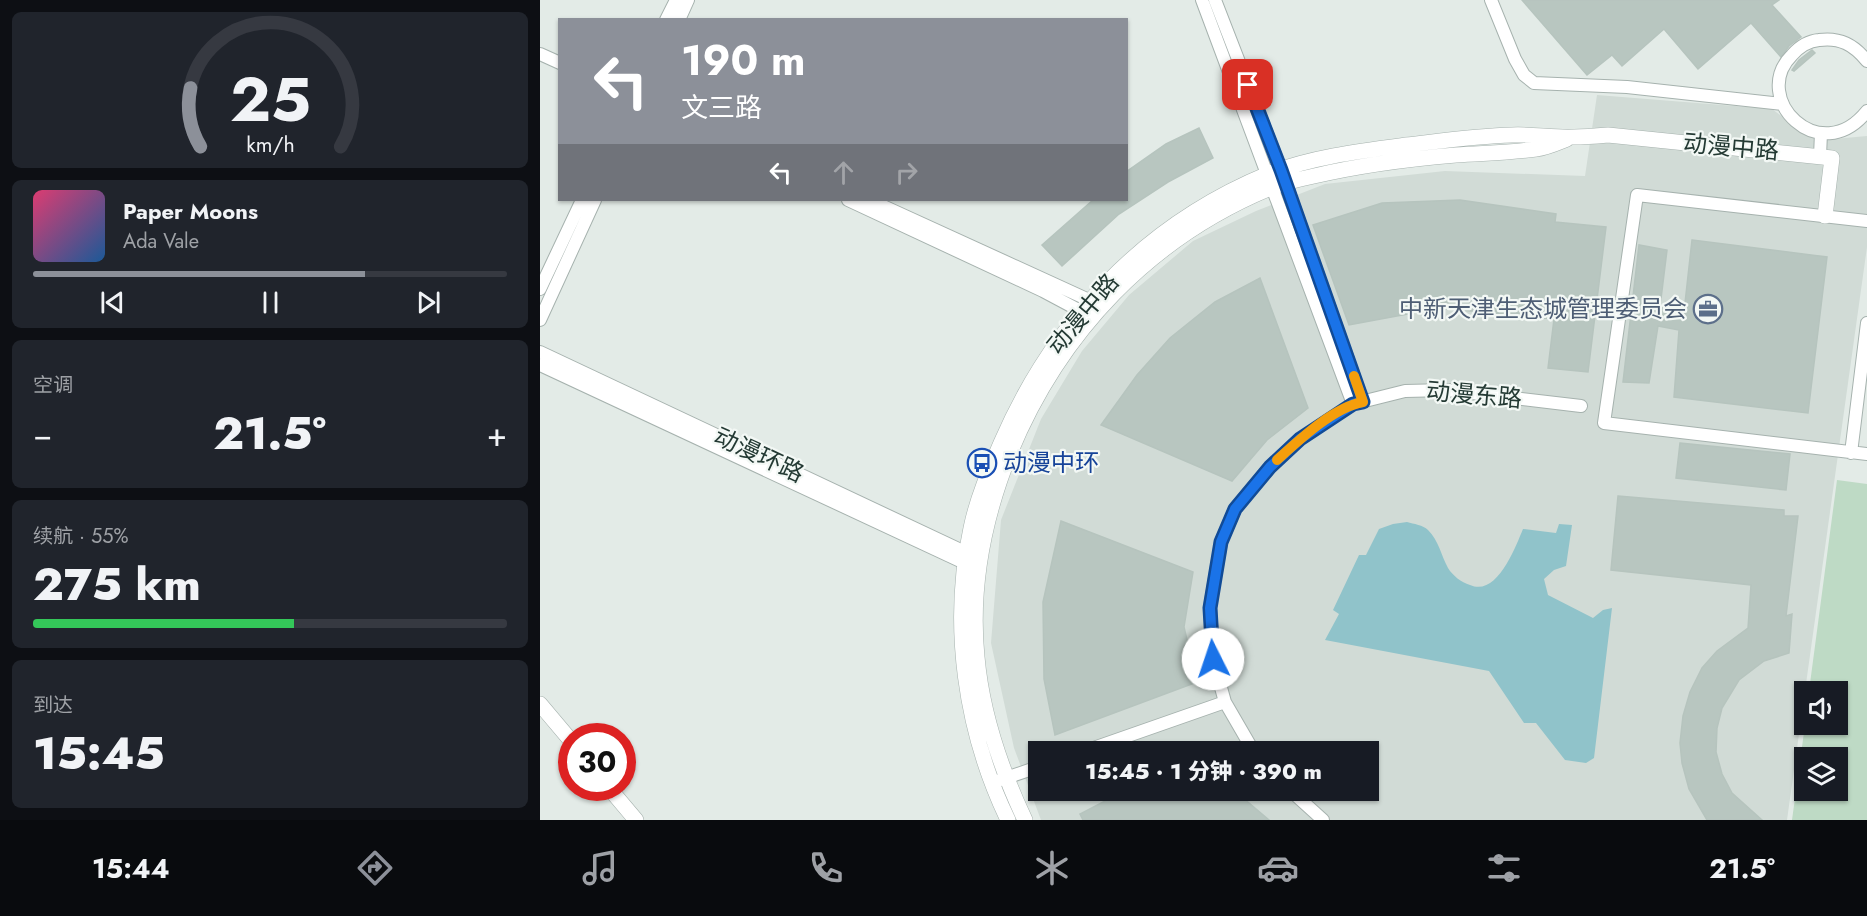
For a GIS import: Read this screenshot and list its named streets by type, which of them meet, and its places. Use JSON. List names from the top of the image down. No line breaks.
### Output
{"streets":{"street":["动漫中路","动漫东路","动漫环路"]},"crossings":[["动漫中路","动漫环路"]],"places":{"office":["中新天津生态城管理委员会"],"bus stop":["动漫中环"]},"page":{"turn":["190 m","文三路"],"song":["Paper Moons","Ada Vale"],"tile":["空调",["续航 · 55%","275 km"],["到达","15:45"]],"heat":["−","21.5°","+"],"limit":"30","trip":"15:45 · 1 分钟 · 390 m","tabs":["15:44","21.5°"],"gauge":["25","km/h"]}}
